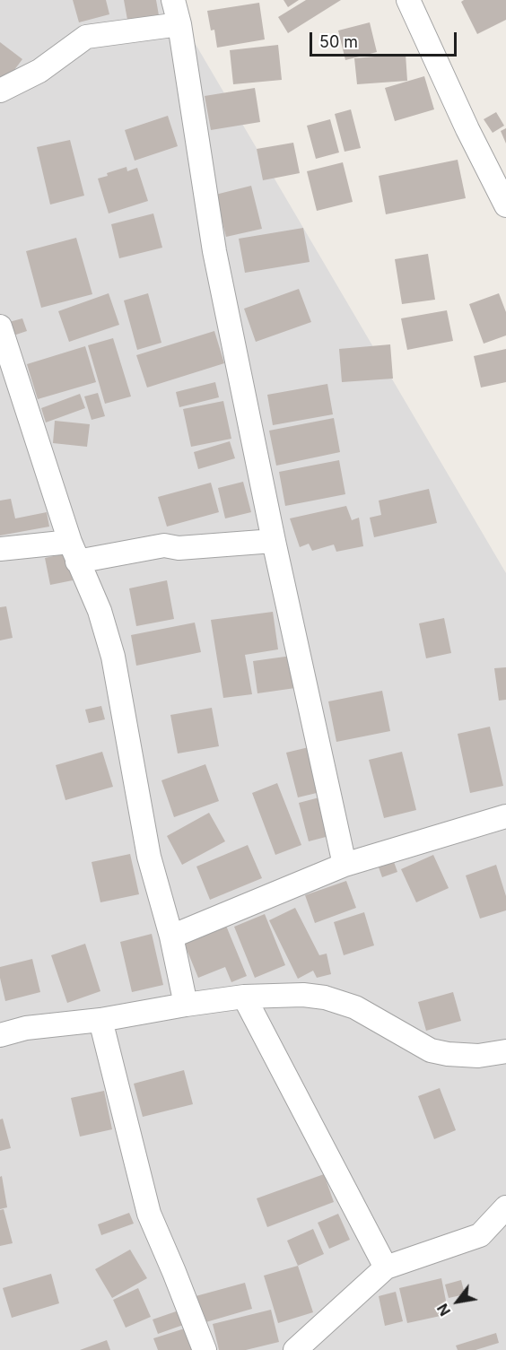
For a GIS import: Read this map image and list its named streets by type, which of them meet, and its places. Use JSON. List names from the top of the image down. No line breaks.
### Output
{"scale_bar":"50 m","north":"bottom left"}
